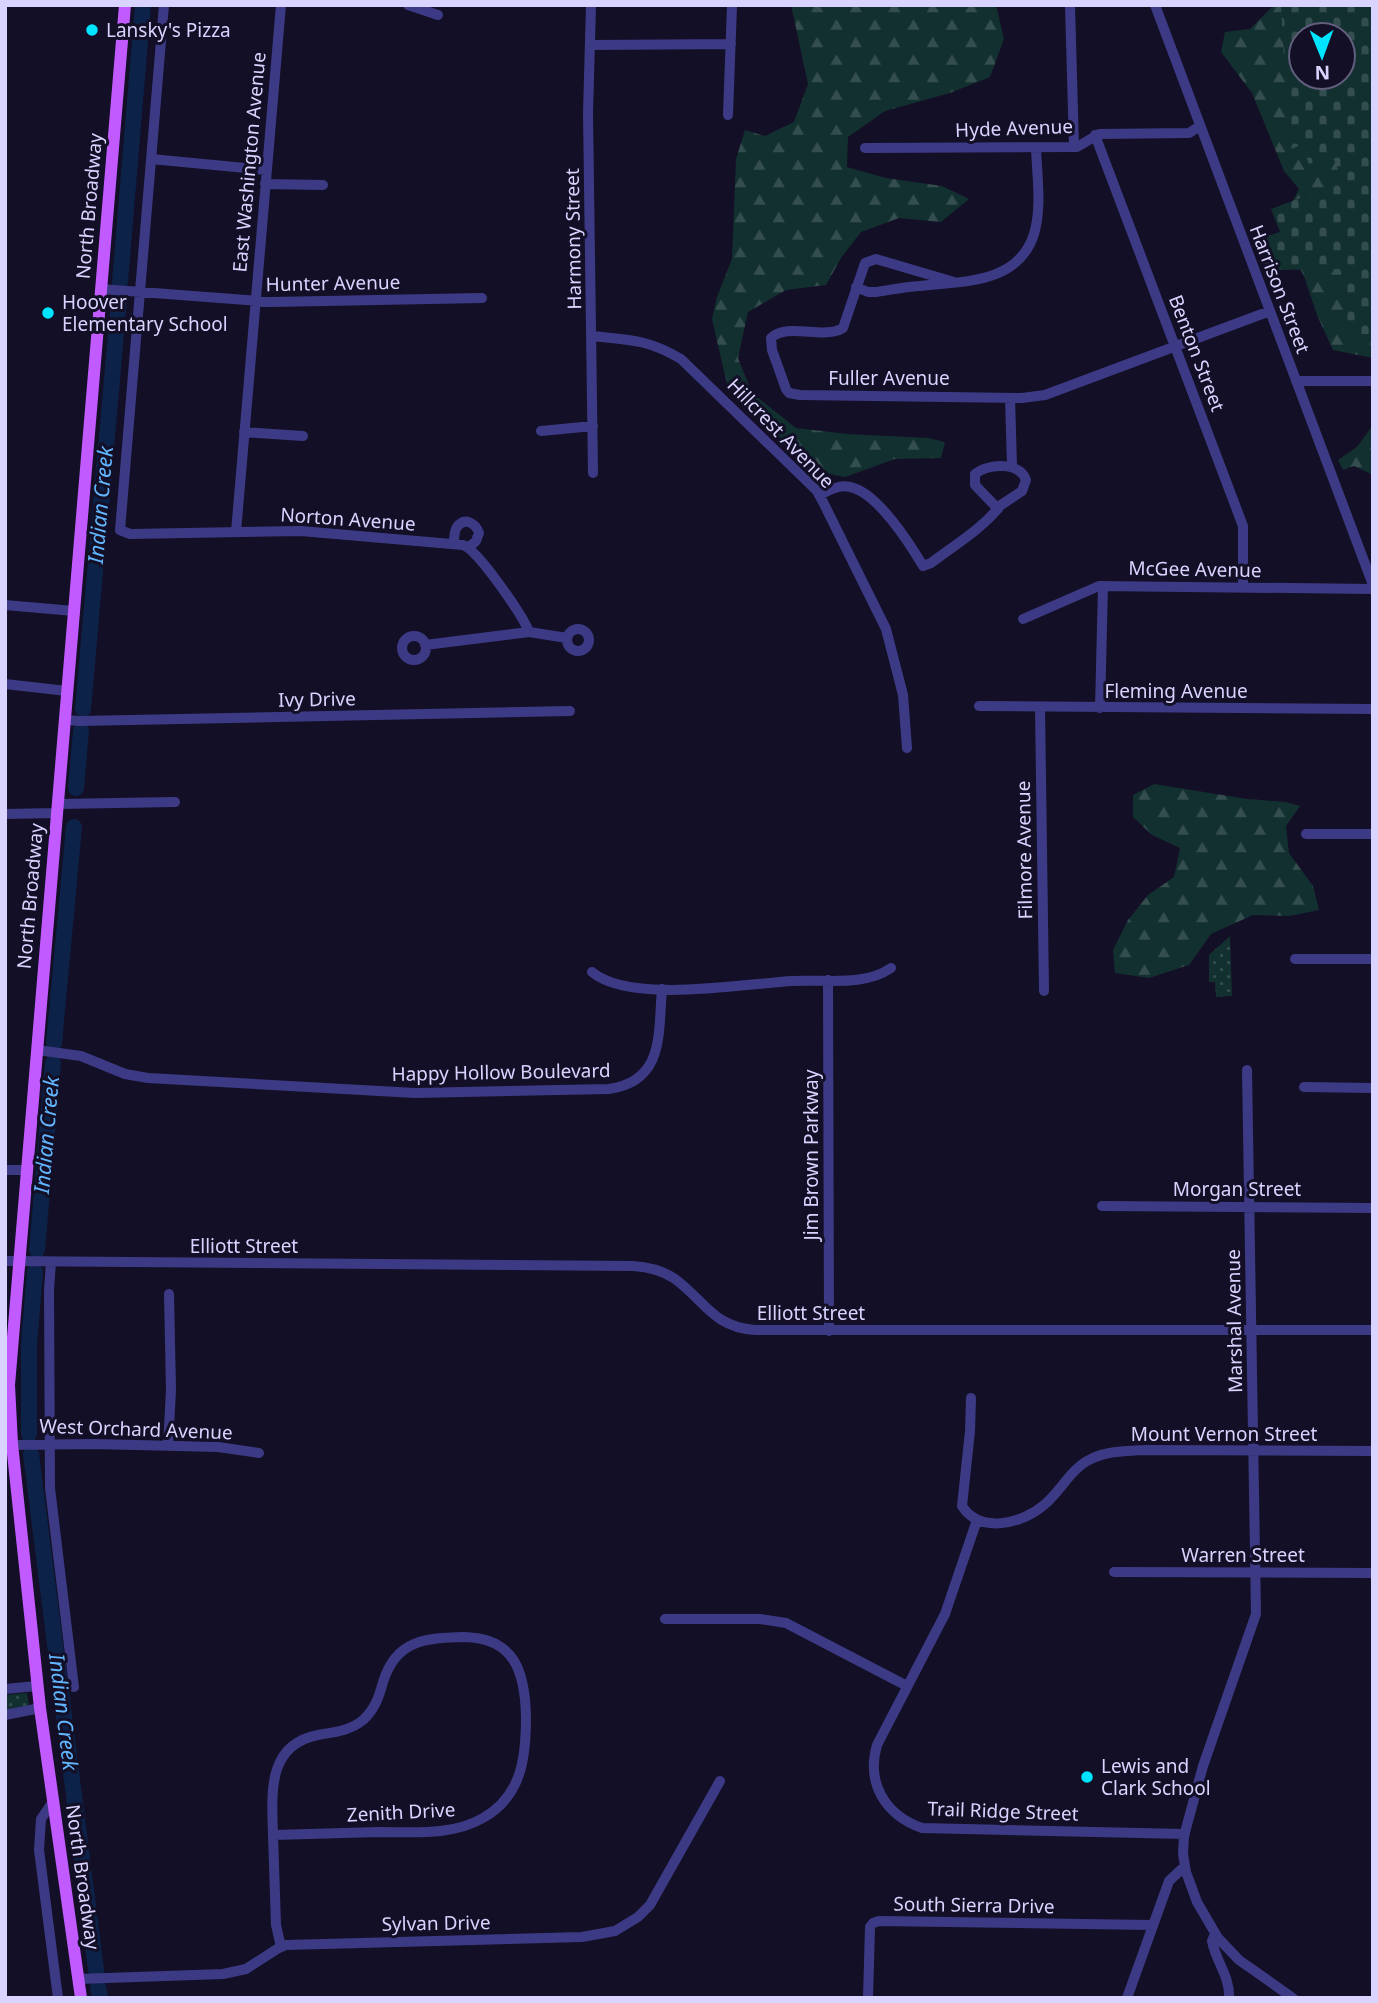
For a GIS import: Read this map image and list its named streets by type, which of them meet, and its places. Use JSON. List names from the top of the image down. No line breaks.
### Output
{"streets":{"main road":["North Broadway"],"street":["Hyde Avenue","East Washington Avenue","Harmony Street","Hunter Avenue","Harrison Street","Benton Street","Fuller Avenue","Hillcrest Avenue","Norton Avenue","McGee Avenue","Fleming Avenue","Ivy Drive","Filmore Avenue","Happy Hollow Boulevard","Jim Brown Parkway","Morgan Street","Elliott Street","Marshal Avenue","West Orchard Avenue","Mount Vernon Street","Warren Street","Trail Ridge Street","Zenith Drive","South Sierra Drive","Sylvan Drive"]},"crossings":[["Hyde Avenue","Harrison Street"],["Hyde Avenue","Benton Street"],["East Washington Avenue","Hunter Avenue"],["East Washington Avenue","Norton Avenue"],["North Broadway","Hunter Avenue"],["North Broadway","Ivy Drive"],["North Broadway","Happy Hollow Boulevard"],["North Broadway","Elliott Street"],["North Broadway","West Orchard Avenue"],["Harmony Street","Hillcrest Avenue"],["Hunter Avenue","Norton Avenue"],["Harrison Street","Fuller Avenue"],["Harrison Street","McGee Avenue"],["Benton Street","Fuller Avenue"],["Benton Street","McGee Avenue"],["Fleming Avenue","Filmore Avenue"],["Jim Brown Parkway","Elliott Street"],["Morgan Street","Marshal Avenue"],["Elliott Street","Marshal Avenue"],["Marshal Avenue","Mount Vernon Street"],["Marshal Avenue","Warren Street"],["Marshal Avenue","Trail Ridge Street"],["Mount Vernon Street","Trail Ridge Street"],["Zenith Drive","Sylvan Drive"]],"water":["Indian Creek"],"places":["Lansky's Pizza","Hoover Elementary School","Lewis and Clark School"],"north":"bottom"}
